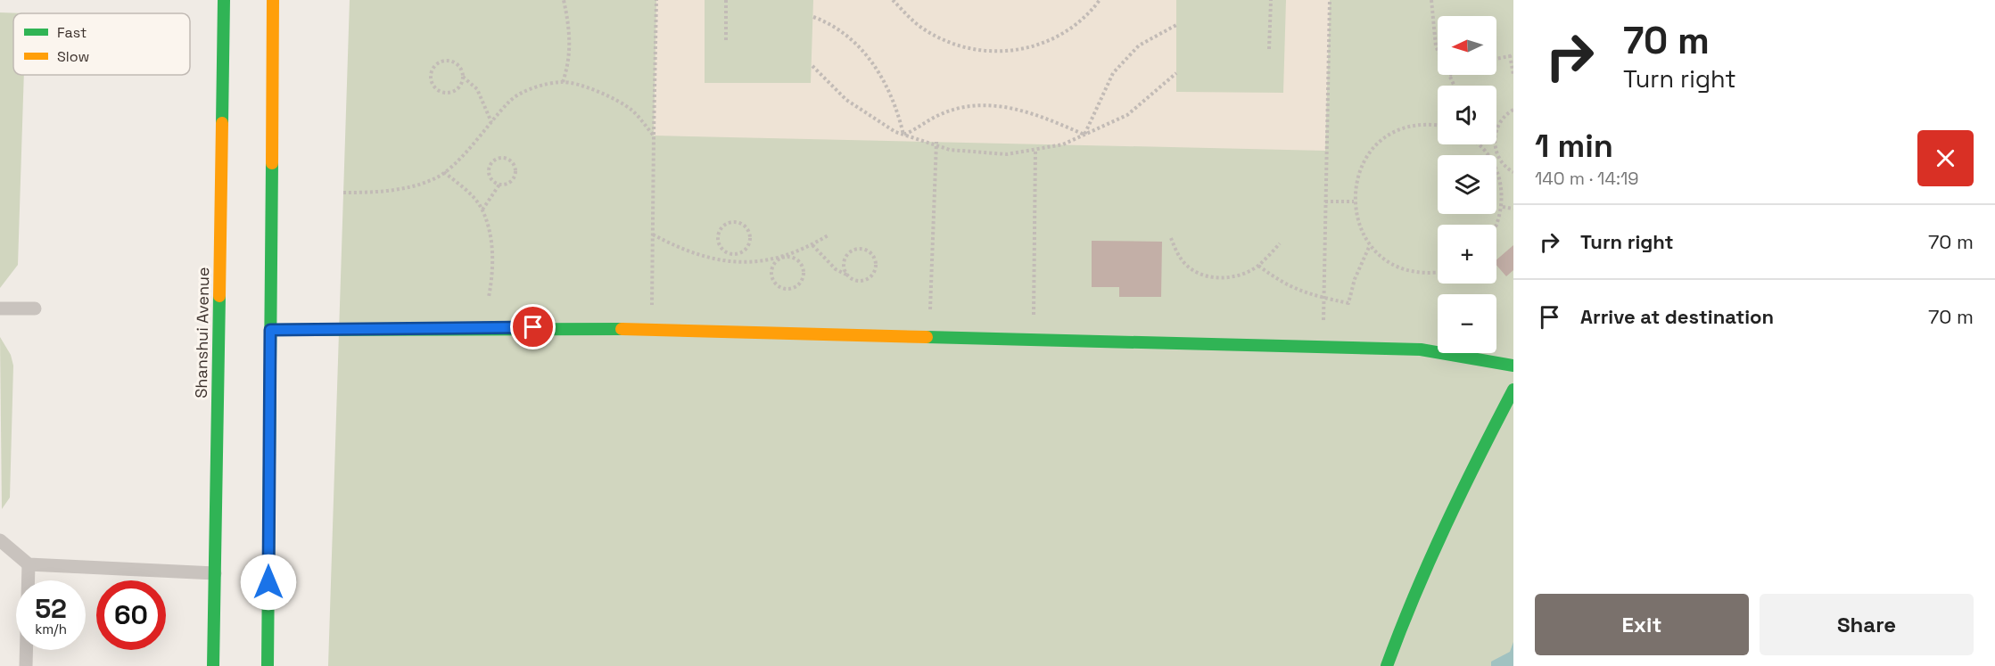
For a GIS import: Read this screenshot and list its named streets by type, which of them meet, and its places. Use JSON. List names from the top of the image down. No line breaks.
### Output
{"streets":{"street":["Shanshui Avenue"]},"legend":["Fast","Slow"],"north":"left","page":{"turn":["70 m","Turn right"],"map_buttons":["+","−"],"heading":["1 min","140 m · 14:19"],"list":[{"name":"Turn right","value":"70 m"},{"name":"Arrive at destination","value":"70 m"}],"speed":"52 km/h","limit":"60","buttons":["Exit","Share"]}}
